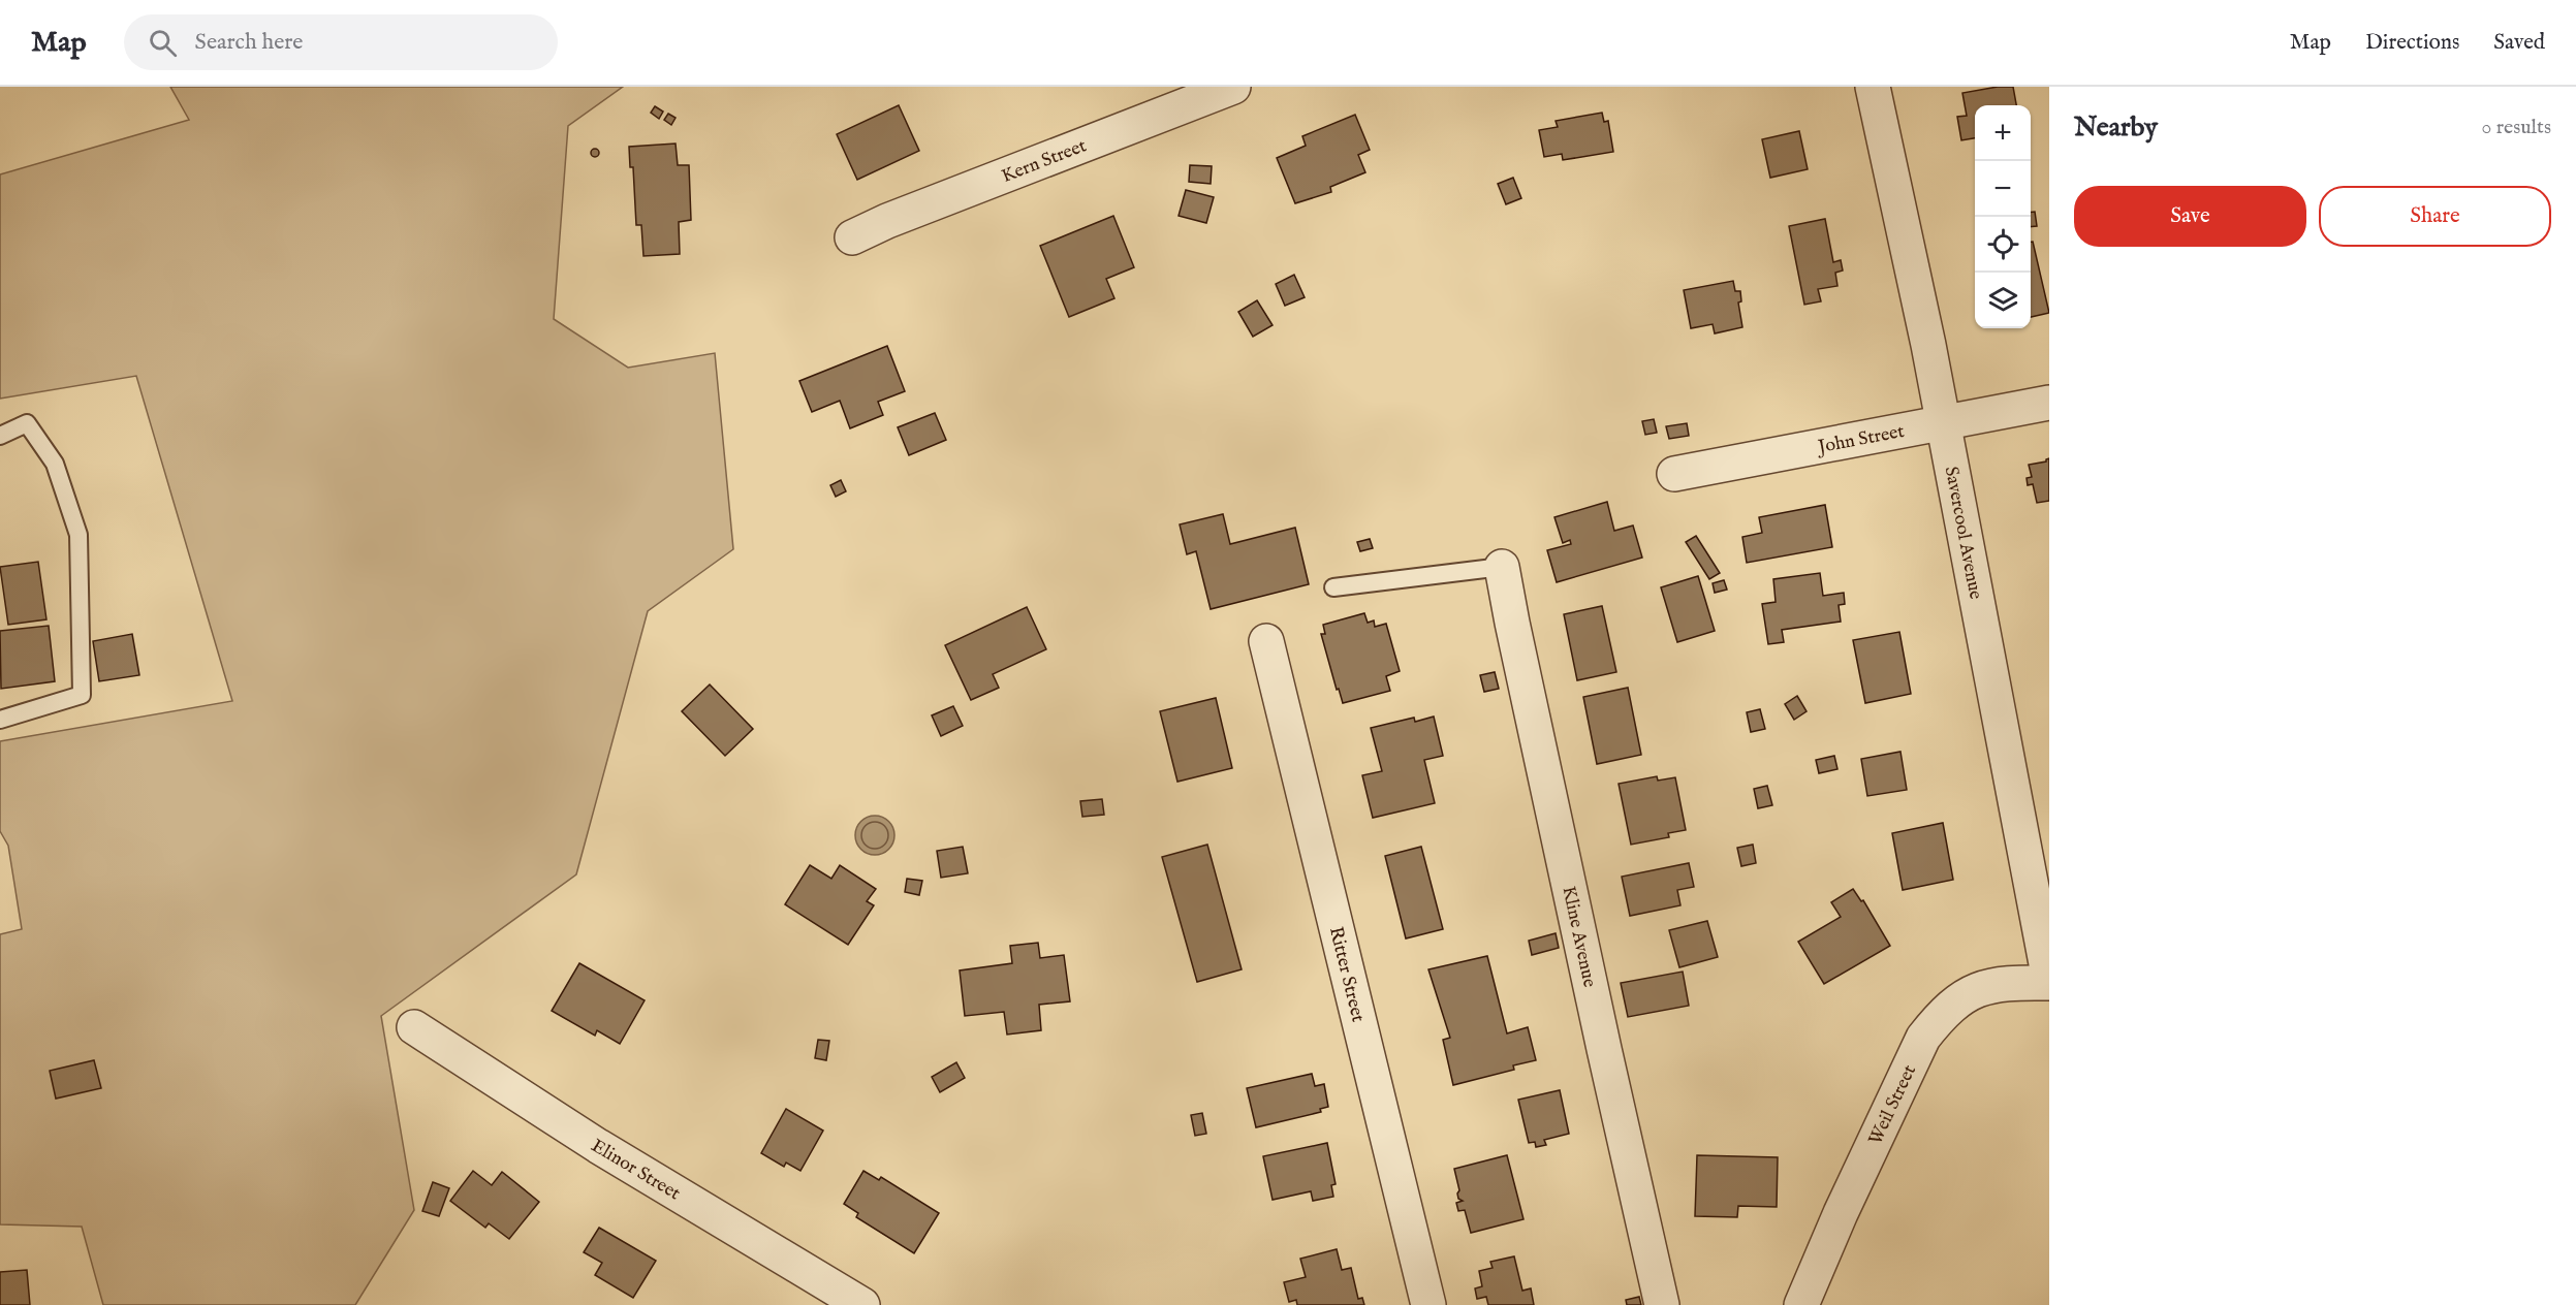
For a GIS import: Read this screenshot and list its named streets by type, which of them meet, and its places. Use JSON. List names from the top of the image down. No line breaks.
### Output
{"streets":{"street":["Kern Street","John Street","Savercool Avenue","Kline Avenue","Ritter Street","Weil Street","Elinor Street"]},"crossings":[["John Street","Savercool Avenue"],["Savercool Avenue","Weil Street"]],"page":{"header":"Map","search":"Search here","nav":["Map","Directions","Saved"],"heading":["Nearby","0 results"],"map_buttons":["+","−"],"buttons":["Save","Share"]}}
